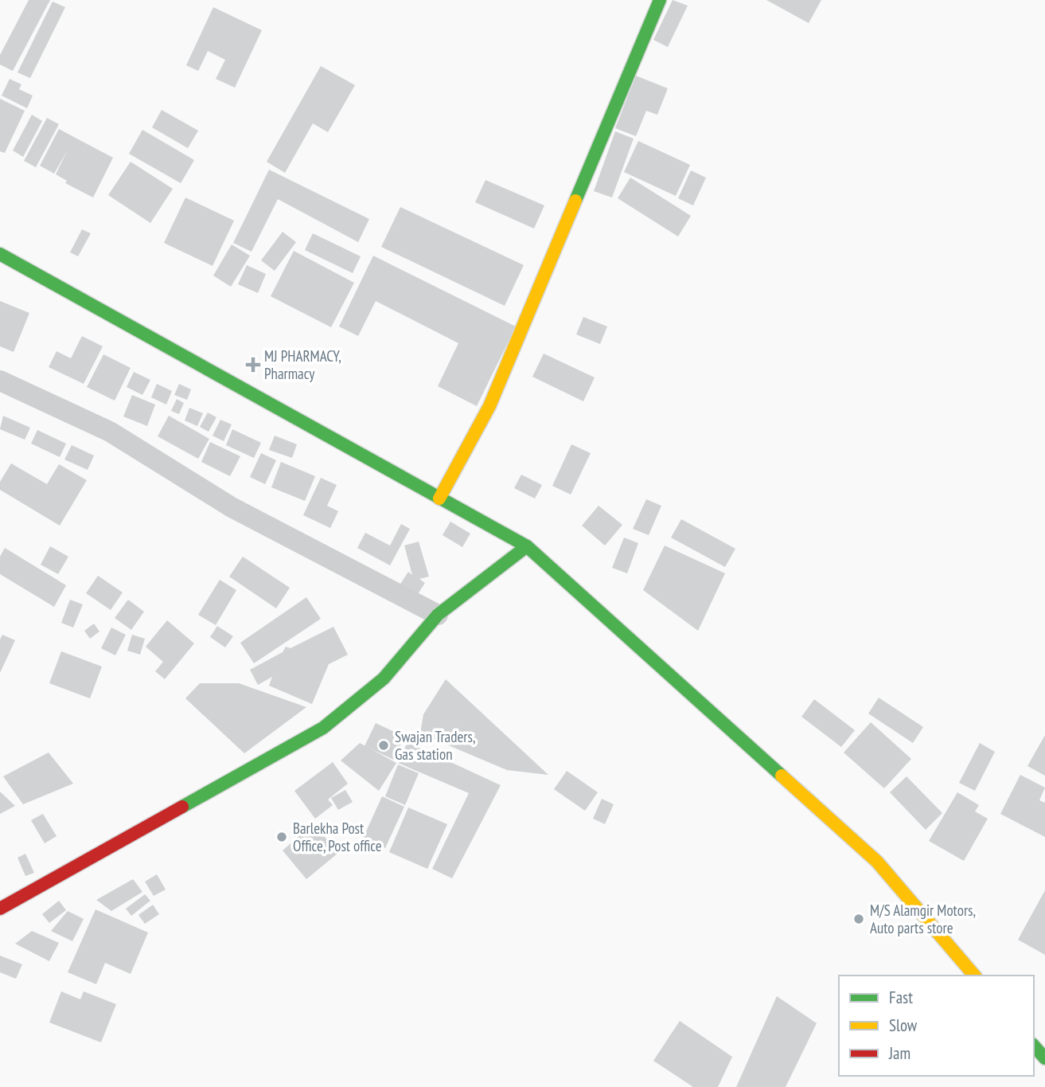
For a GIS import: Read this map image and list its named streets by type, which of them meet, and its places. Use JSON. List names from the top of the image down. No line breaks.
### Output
{"places":{"health":["MJ PHARMACY, Pharmacy"],"other":["Swajan Traders, Gas station","Barlekha Post Office, Post office","M/S Alamgir Motors, Auto parts store"]},"legend":["Fast","Slow","Jam"]}
